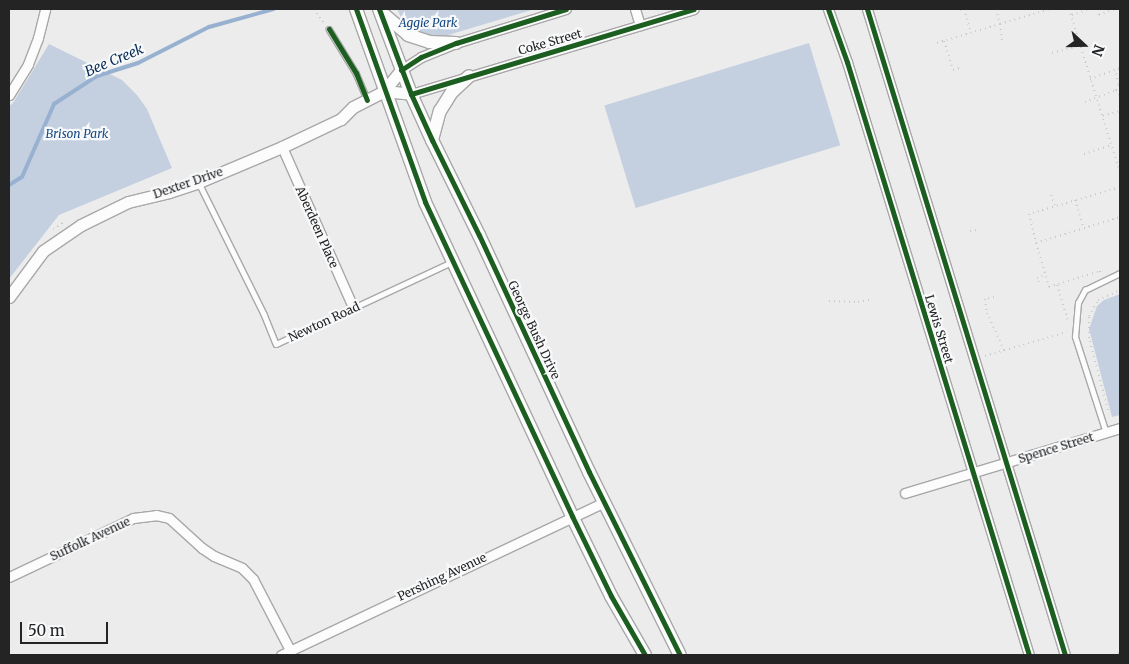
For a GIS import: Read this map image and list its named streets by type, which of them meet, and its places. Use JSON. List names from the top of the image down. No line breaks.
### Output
{"streets":{"main road":["George Bush Drive"],"street":["Coke Street","Dexter Drive","Aberdeen Place","Lewis Street","Spence Street","Suffolk Avenue","Pershing Avenue"],"lane":["Newton Road"]},"crossings":[["Coke Street","George Bush Drive"],["Dexter Drive","Aberdeen Place"],["Dexter Drive","Newton Road"],["Aberdeen Place","Newton Road"],["Lewis Street","Spence Street"],["George Bush Drive","Pershing Avenue"],["Suffolk Avenue","Pershing Avenue"]],"water":["Bee Creek"],"parks":["Aggie Park","Brison Park"],"scale_bar":"50 m","north":"right"}
